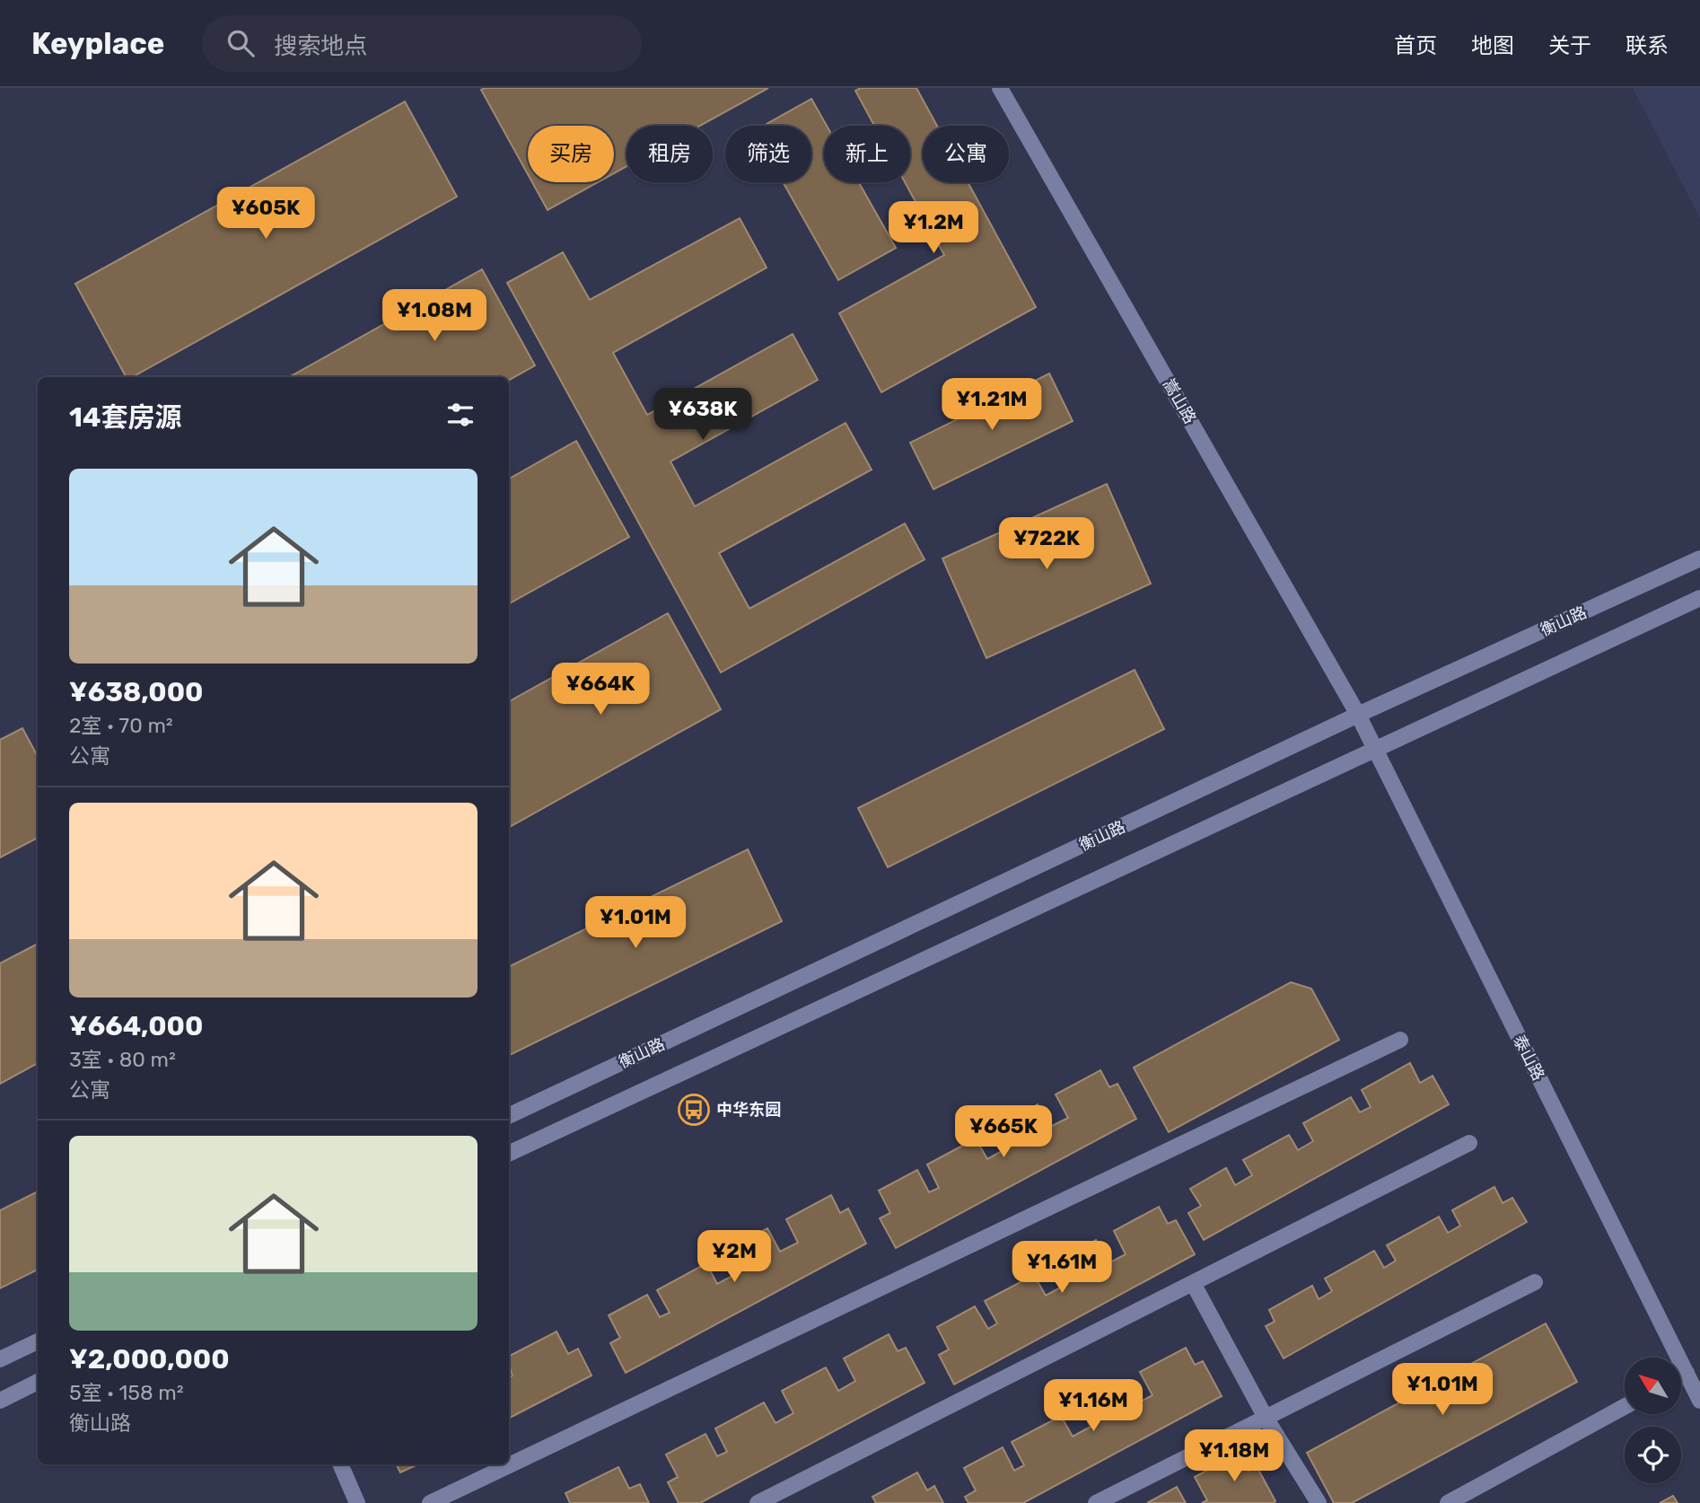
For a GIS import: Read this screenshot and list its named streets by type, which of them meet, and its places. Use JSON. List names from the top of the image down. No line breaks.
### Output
{"streets":{"street":["嵩山路","衡山路","泰山路"]},"crossings":[["嵩山路","衡山路"],["嵩山路","泰山路"],["衡山路","泰山路"]],"places":{"bus stop":["中华东园"]},"north":"top left","page":{"header":"Keyplace","search":"搜索地点","nav":["首页","地图","关于","联系"],"chip":["买房","租房","筛选","新上","公寓"],"price":["¥605K","¥1.2M","¥1.08M","¥1.21M","¥638K","¥722K","¥664K","¥1.01M","¥665K","¥2M","¥1.61M","¥1.01M","¥1.16M","¥1.18M"],"heading":"14套房源","list":[{"name":"¥638,000","note":"2室 · 70 m² · 公寓"},{"name":"¥664,000","note":"3室 · 80 m² · 公寓"},{"name":"¥2,000,000","note":"5室 · 158 m² · 衡山路"}]}}
